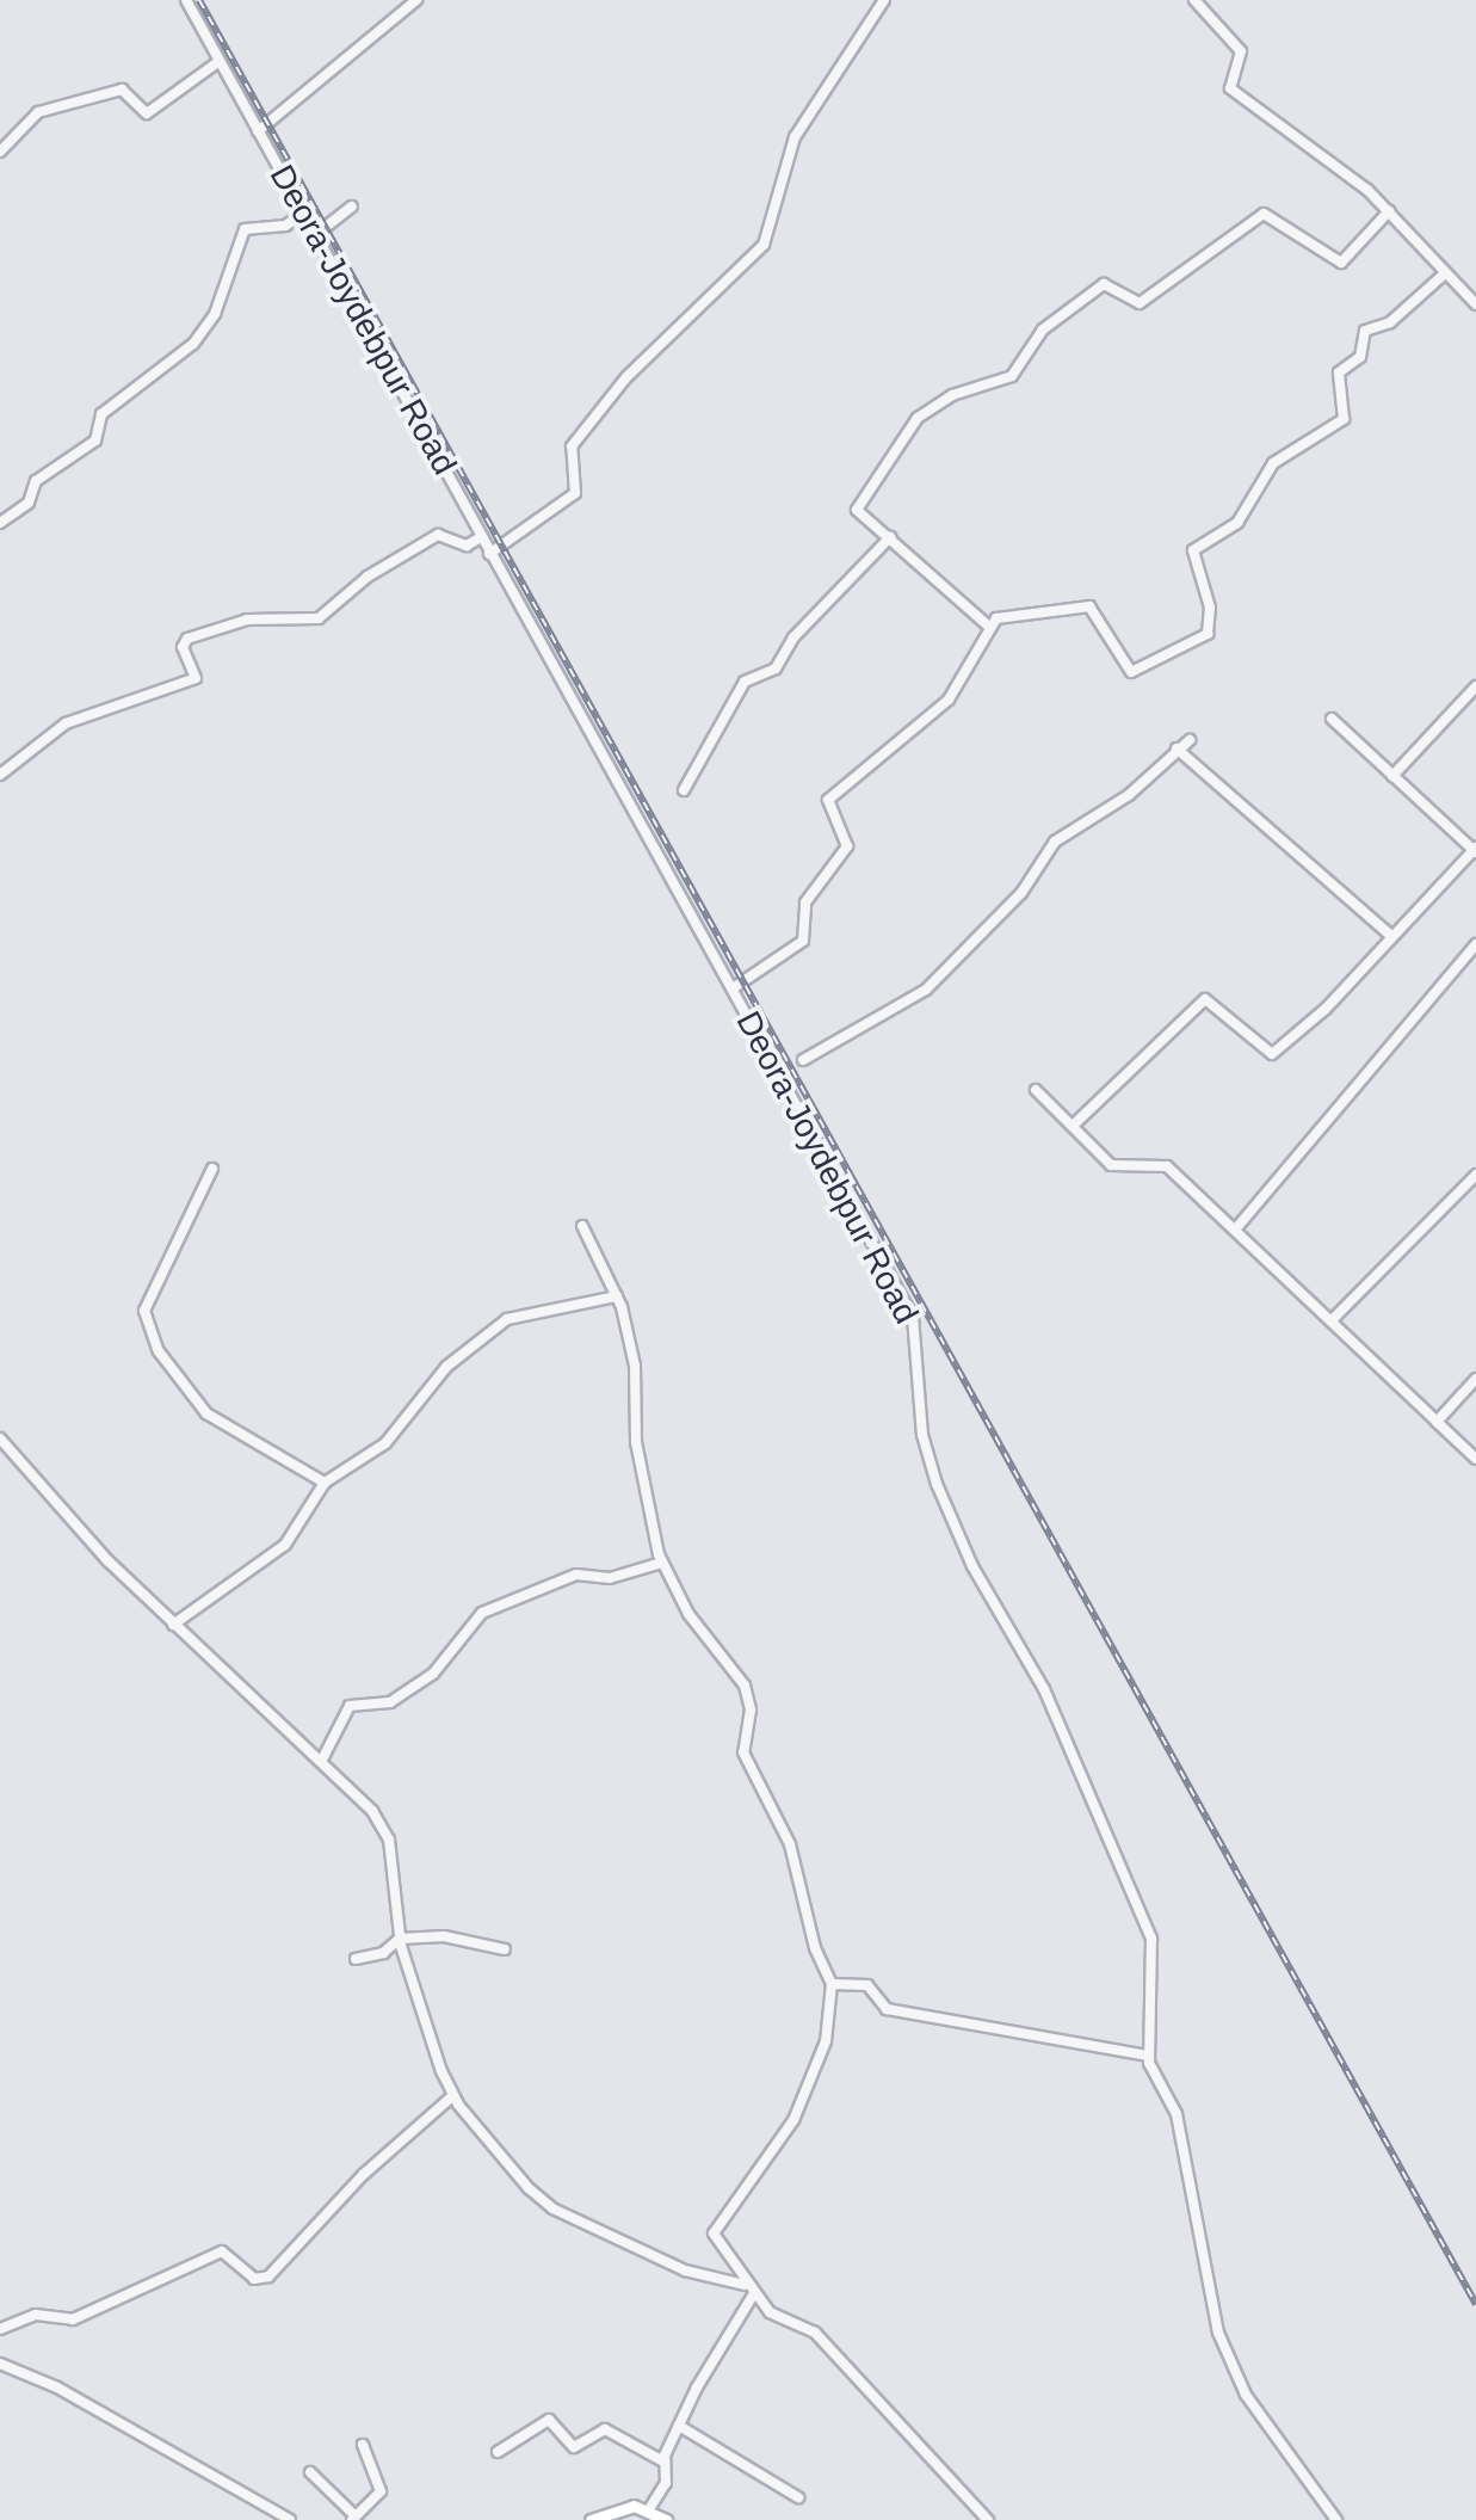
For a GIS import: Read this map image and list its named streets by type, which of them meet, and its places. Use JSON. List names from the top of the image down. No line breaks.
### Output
{"streets":{"street":["Deora-Joydebpur Road"]}}
